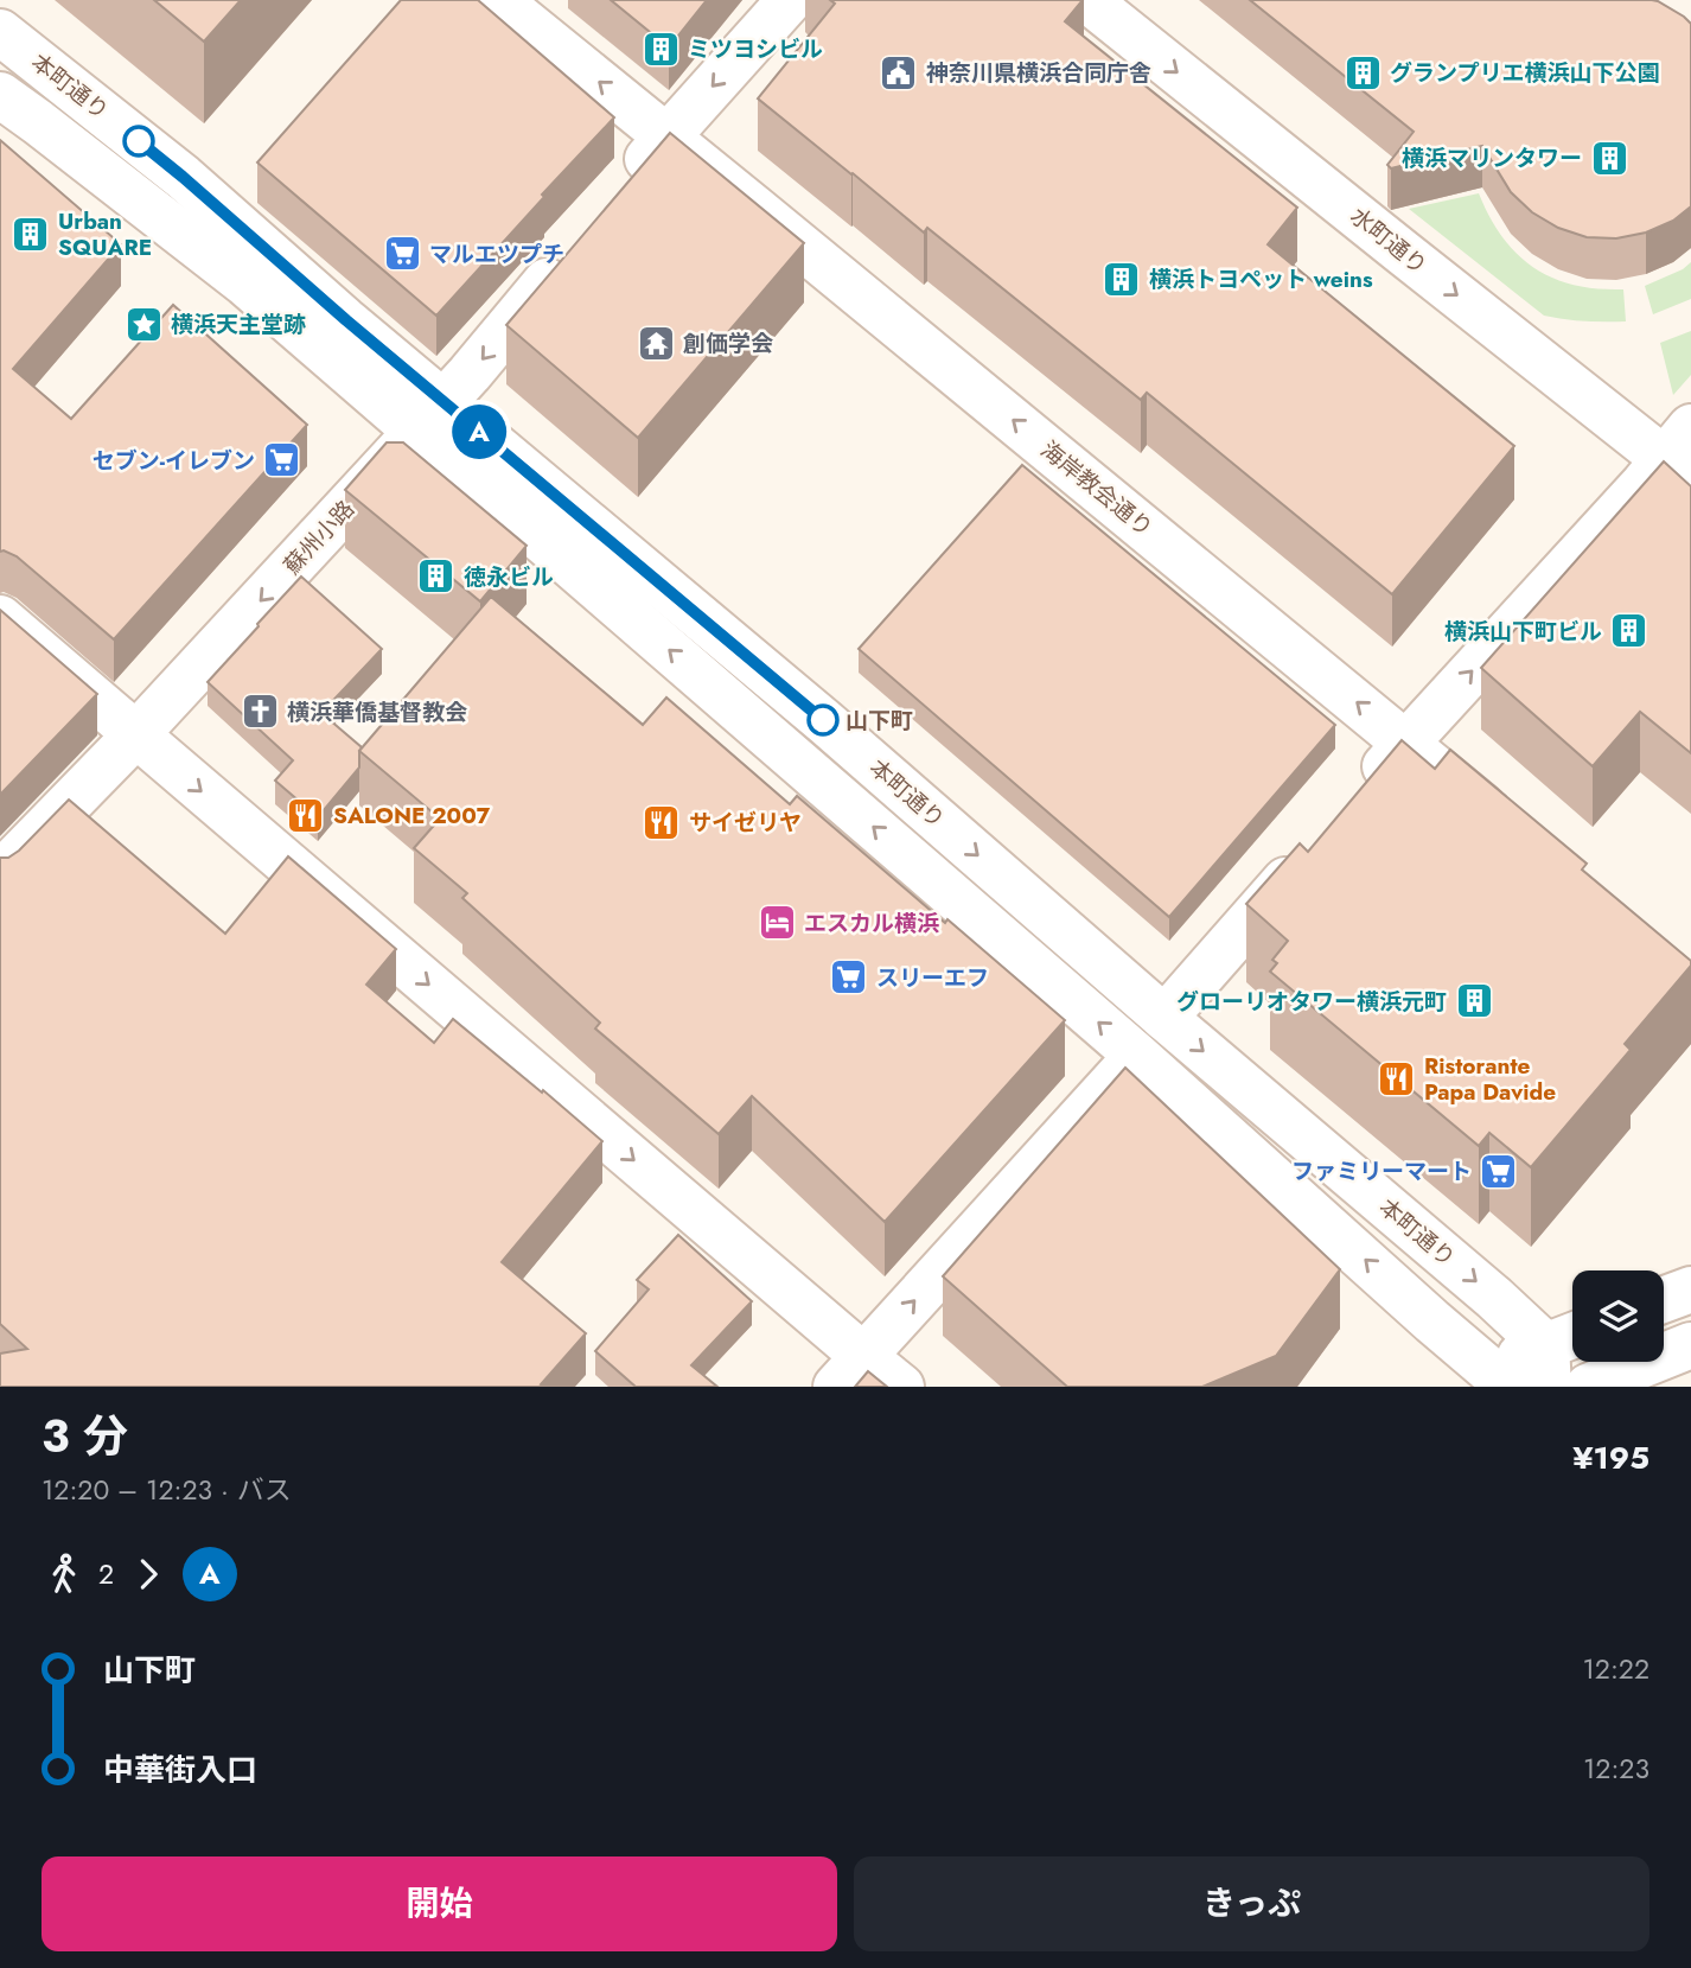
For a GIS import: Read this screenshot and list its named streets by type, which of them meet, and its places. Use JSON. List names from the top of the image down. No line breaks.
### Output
{"streets":{"street":["本町通り","水町通り","海岸教会通り","蘇州小路"]},"crossings":[["本町通り","蘇州小路"]],"one_way":["水町通り","海岸教会通り","蘇州小路"],"places":{"building":["ミツヨシビル","グランプリエ横浜山下公園","横浜マリンタワー","Urban SQUARE","横浜トヨペット weins","徳永ビル","横浜山下町ビル","グローリオタワー横浜元町"],"public building":["神奈川県横浜合同庁舎"],"supermarket":["マルエツプチ","セブン-イレブン","スリーエフ","ファミリーマート"],"place":["横浜天主堂跡"],"temple":["創価学会"],"church":["横浜華僑基督教会"],"other":["山下町"],"restaurant":["SALONE 2007","サイゼリヤ","Ristorante Papa Davide"],"hotel":["エスカル横浜"]},"lines":["bus line A"],"page":{"on_map":"A","heading":["3 分","12:20 – 12:23 · バス","¥195"],"legs":["2","A"],"list":[{"name":"山下町","value":"12:22"},{"name":"中華街入口","value":"12:23"}],"buttons":["開始","きっぷ"]}}
